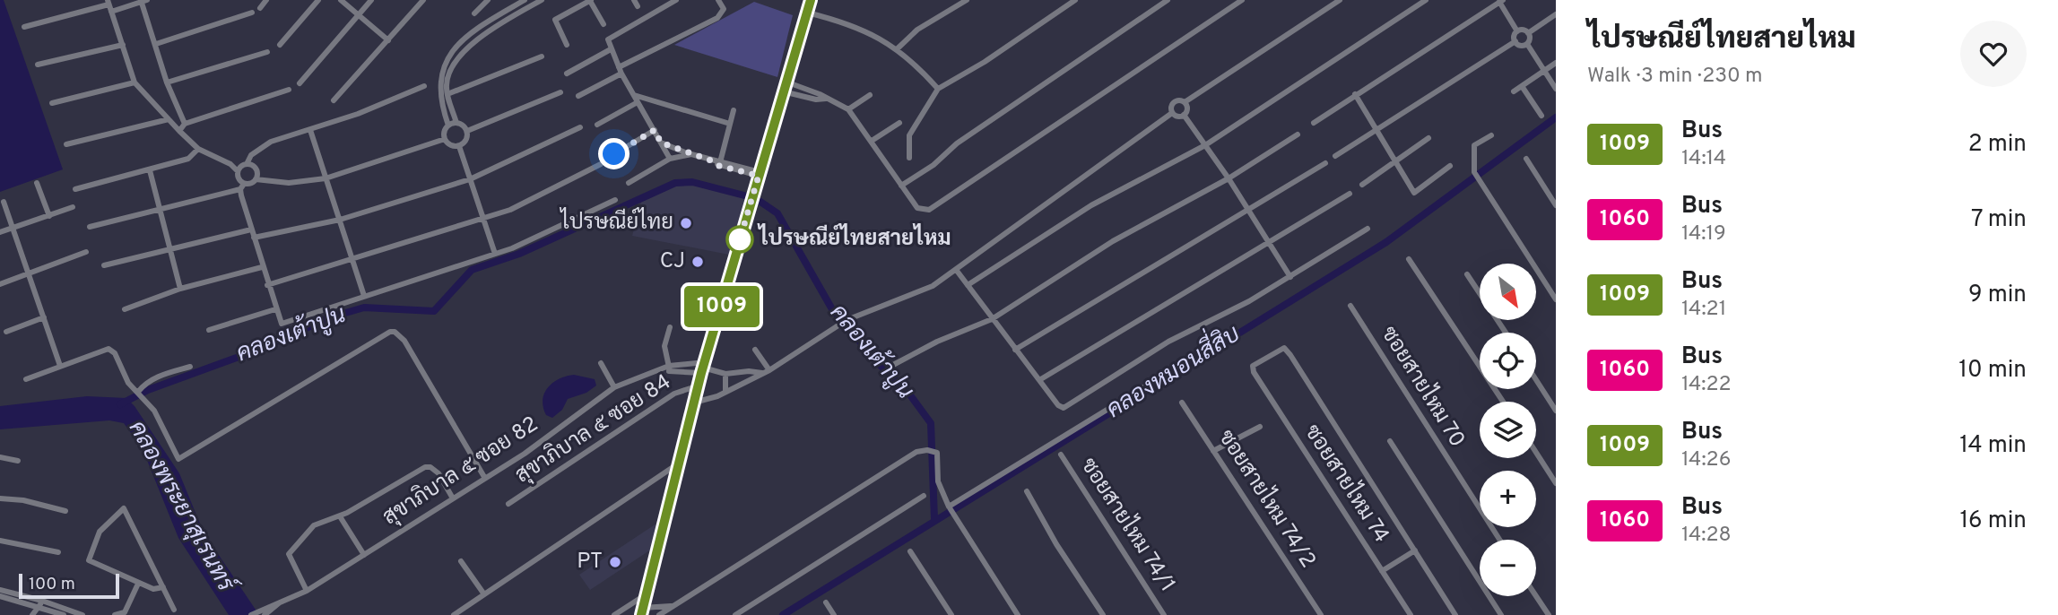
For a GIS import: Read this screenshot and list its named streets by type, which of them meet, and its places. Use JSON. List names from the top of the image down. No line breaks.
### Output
{"streets":{"street":["ซอยสายไหม 70","สุขาภิบาล ๕ ซอย 84","สุขาภิบาล ๕ ซอย 82","ซอยสายไหม 74","ซอยสายไหม 74/2","ซอยสายไหม 74/1"]},"crossings":[["สุขาภิบาล ๕ ซอย 84","สุขาภิบาล ๕ ซอย 82"]],"water":["คลองเต้าปูน","คลองหมอนสี่สิบ","คลองพระยาสุเรนทร์"],"places":["ไปรษณีย์ไทย","ไปรษณีย์ไทยสายไหม","CJ","PT"],"lines":["bus line 1009"],"scale_bar":"100 m","north":"bottom right","page":{"on_map":"1009","heading":["ไปรษณีย์ไทยสายไหม","Walk · 3 min · 230 m"],"list":[{"mark":"1009","name":"Bus","note":"14:14","value":"2 min"},{"mark":"1060","name":"Bus","note":"14:19","value":"7 min"},{"mark":"1009","name":"Bus","note":"14:21","value":"9 min"},{"mark":"1060","name":"Bus","note":"14:22","value":"10 min"},{"mark":"1009","name":"Bus","note":"14:26","value":"14 min"},{"mark":"1060","name":"Bus","note":"14:28","value":"16 min"}],"map_buttons":["+","−"],"scale":"100 m"}}
